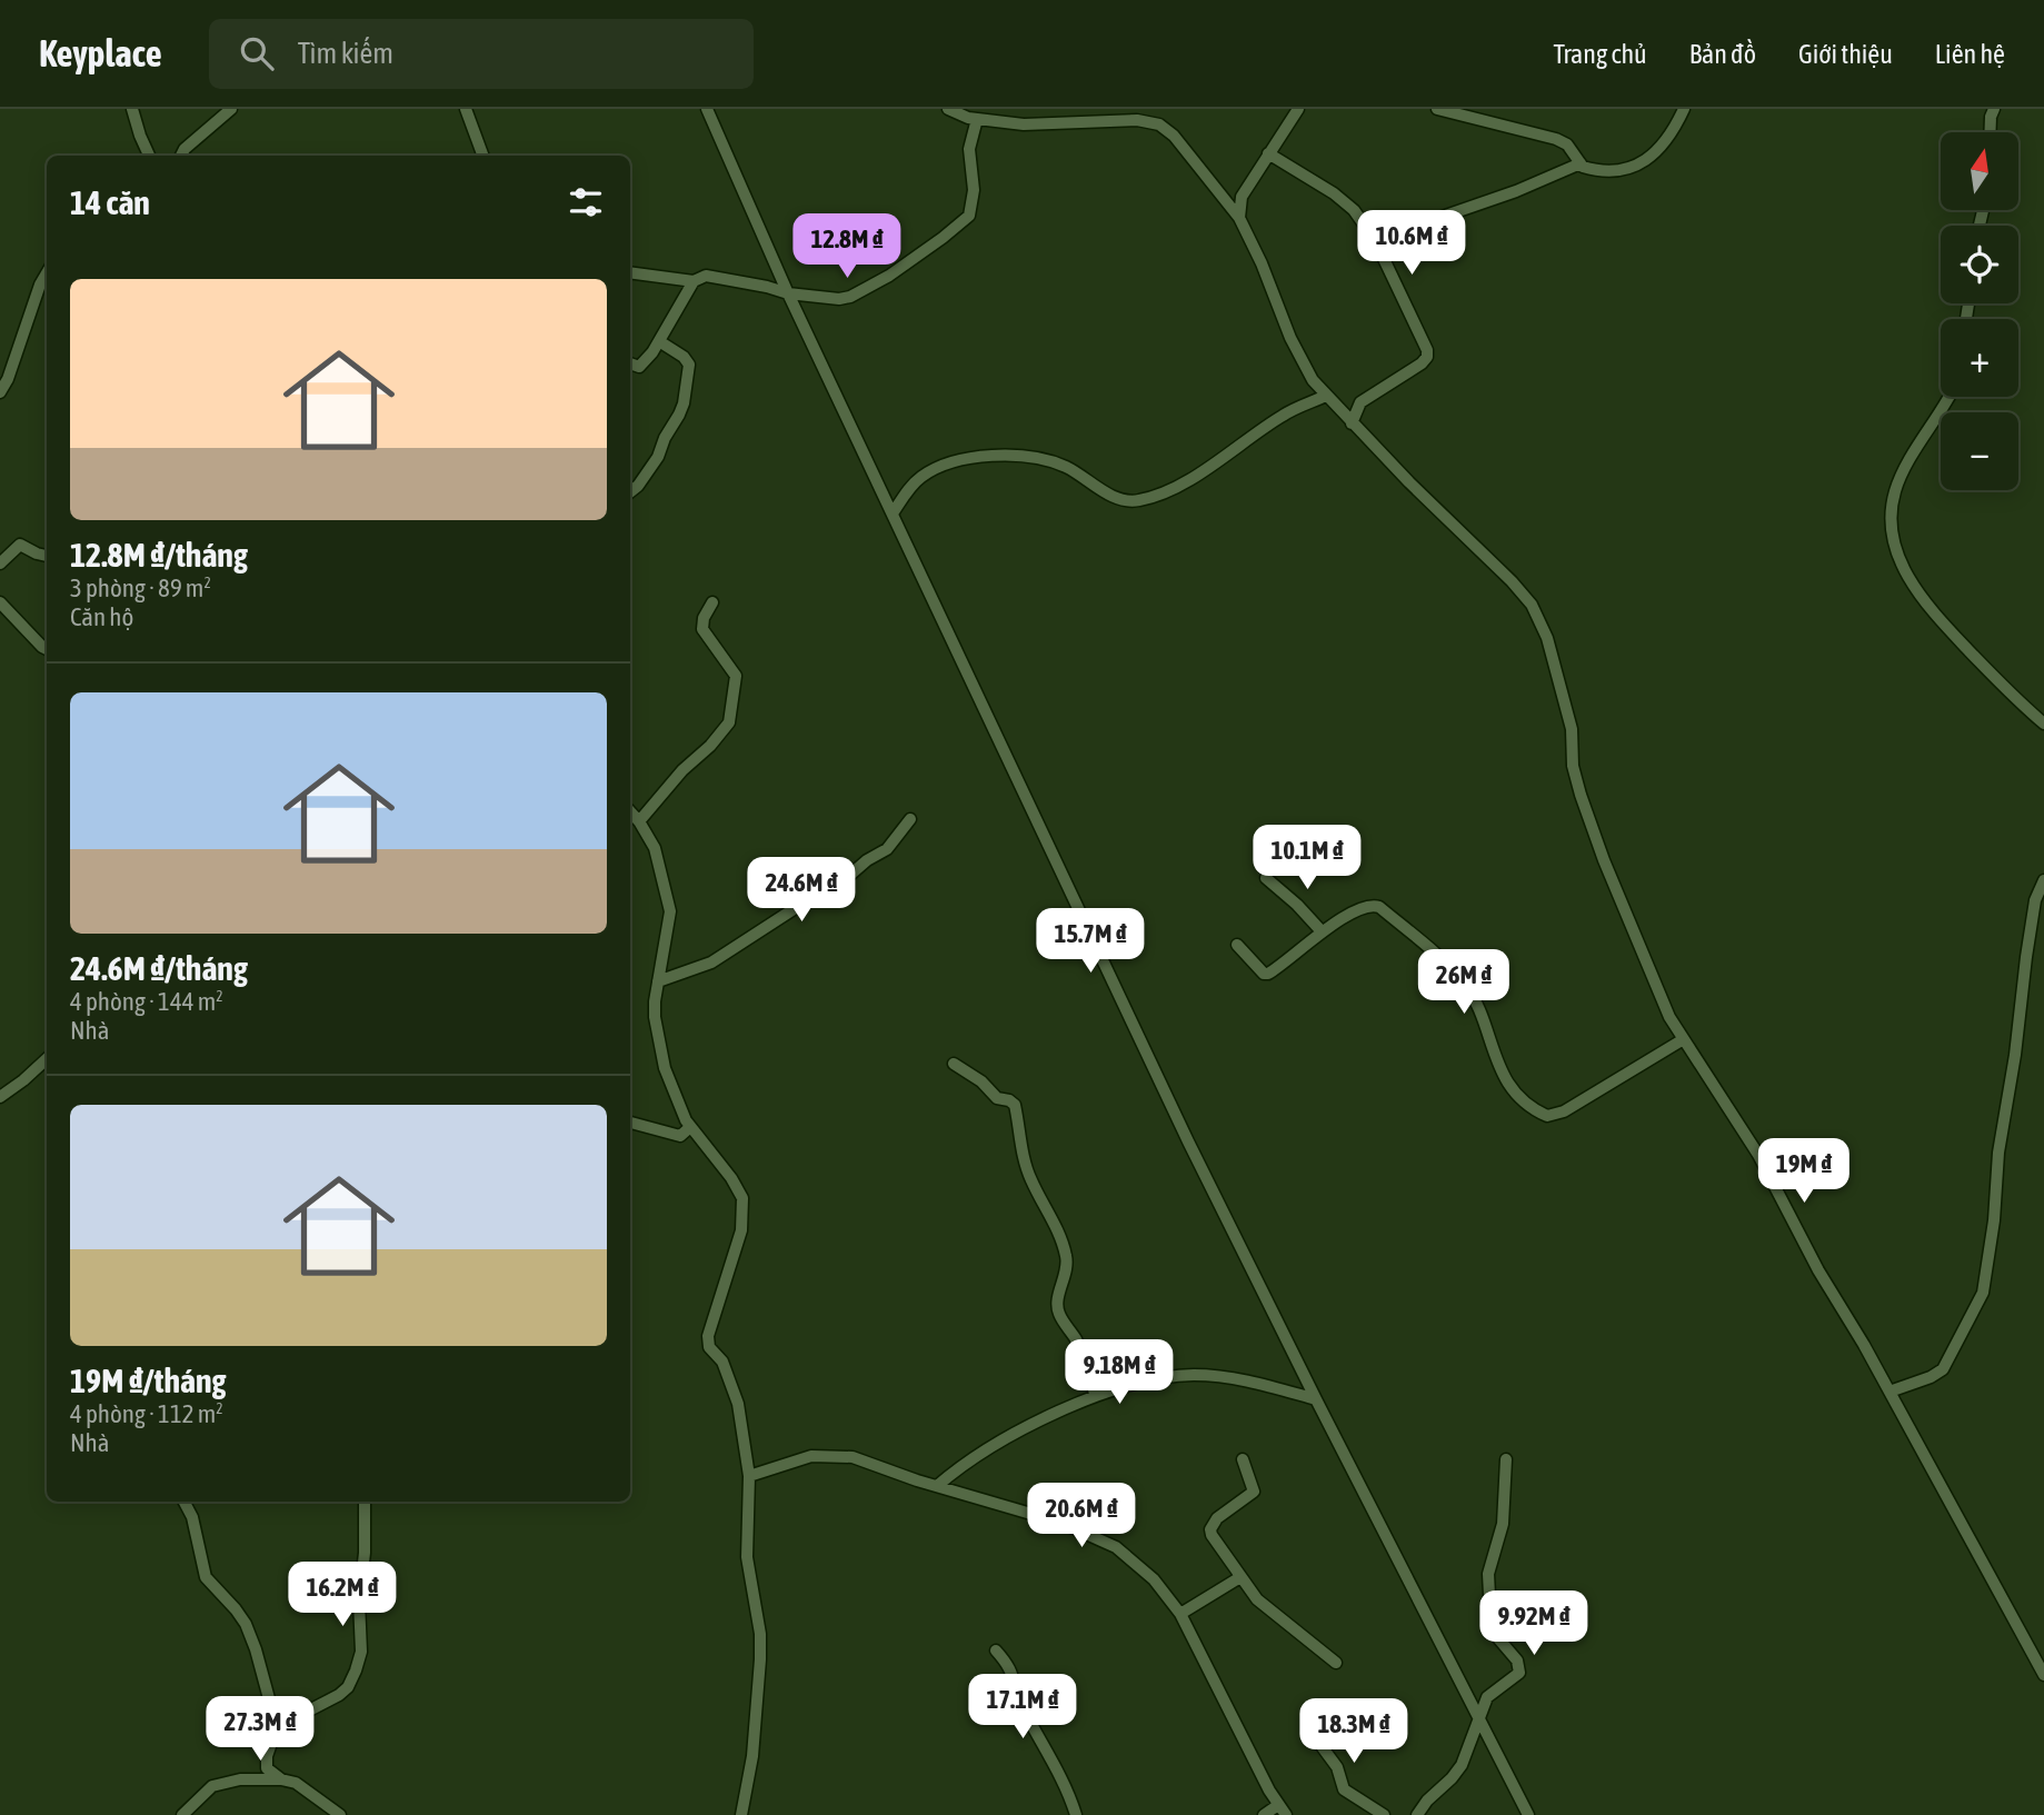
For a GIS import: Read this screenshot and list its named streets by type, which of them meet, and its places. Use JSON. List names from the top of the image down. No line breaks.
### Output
{"north":"top","page":{"header":"Keyplace","search":"Tìm kiếm","nav":["Trang chủ","Bản đồ","Giới thiệu","Liên hệ"],"map_buttons":["+","−"],"heading":"14 căn","price":["10.6M ₫","12.8M ₫","10.1M ₫","24.6M ₫","15.7M ₫","26M ₫","19M ₫","9.18M ₫","20.6M ₫","16.2M ₫","9.92M ₫","17.1M ₫","27.3M ₫","18.3M ₫"],"list":[{"name":"12.8M ₫/tháng","note":"3 phòng · 89 m² · Căn hộ"},{"name":"24.6M ₫/tháng","note":"4 phòng · 144 m² · Nhà"},{"name":"19M ₫/tháng","note":"4 phòng · 112 m² · Nhà"}]}}
